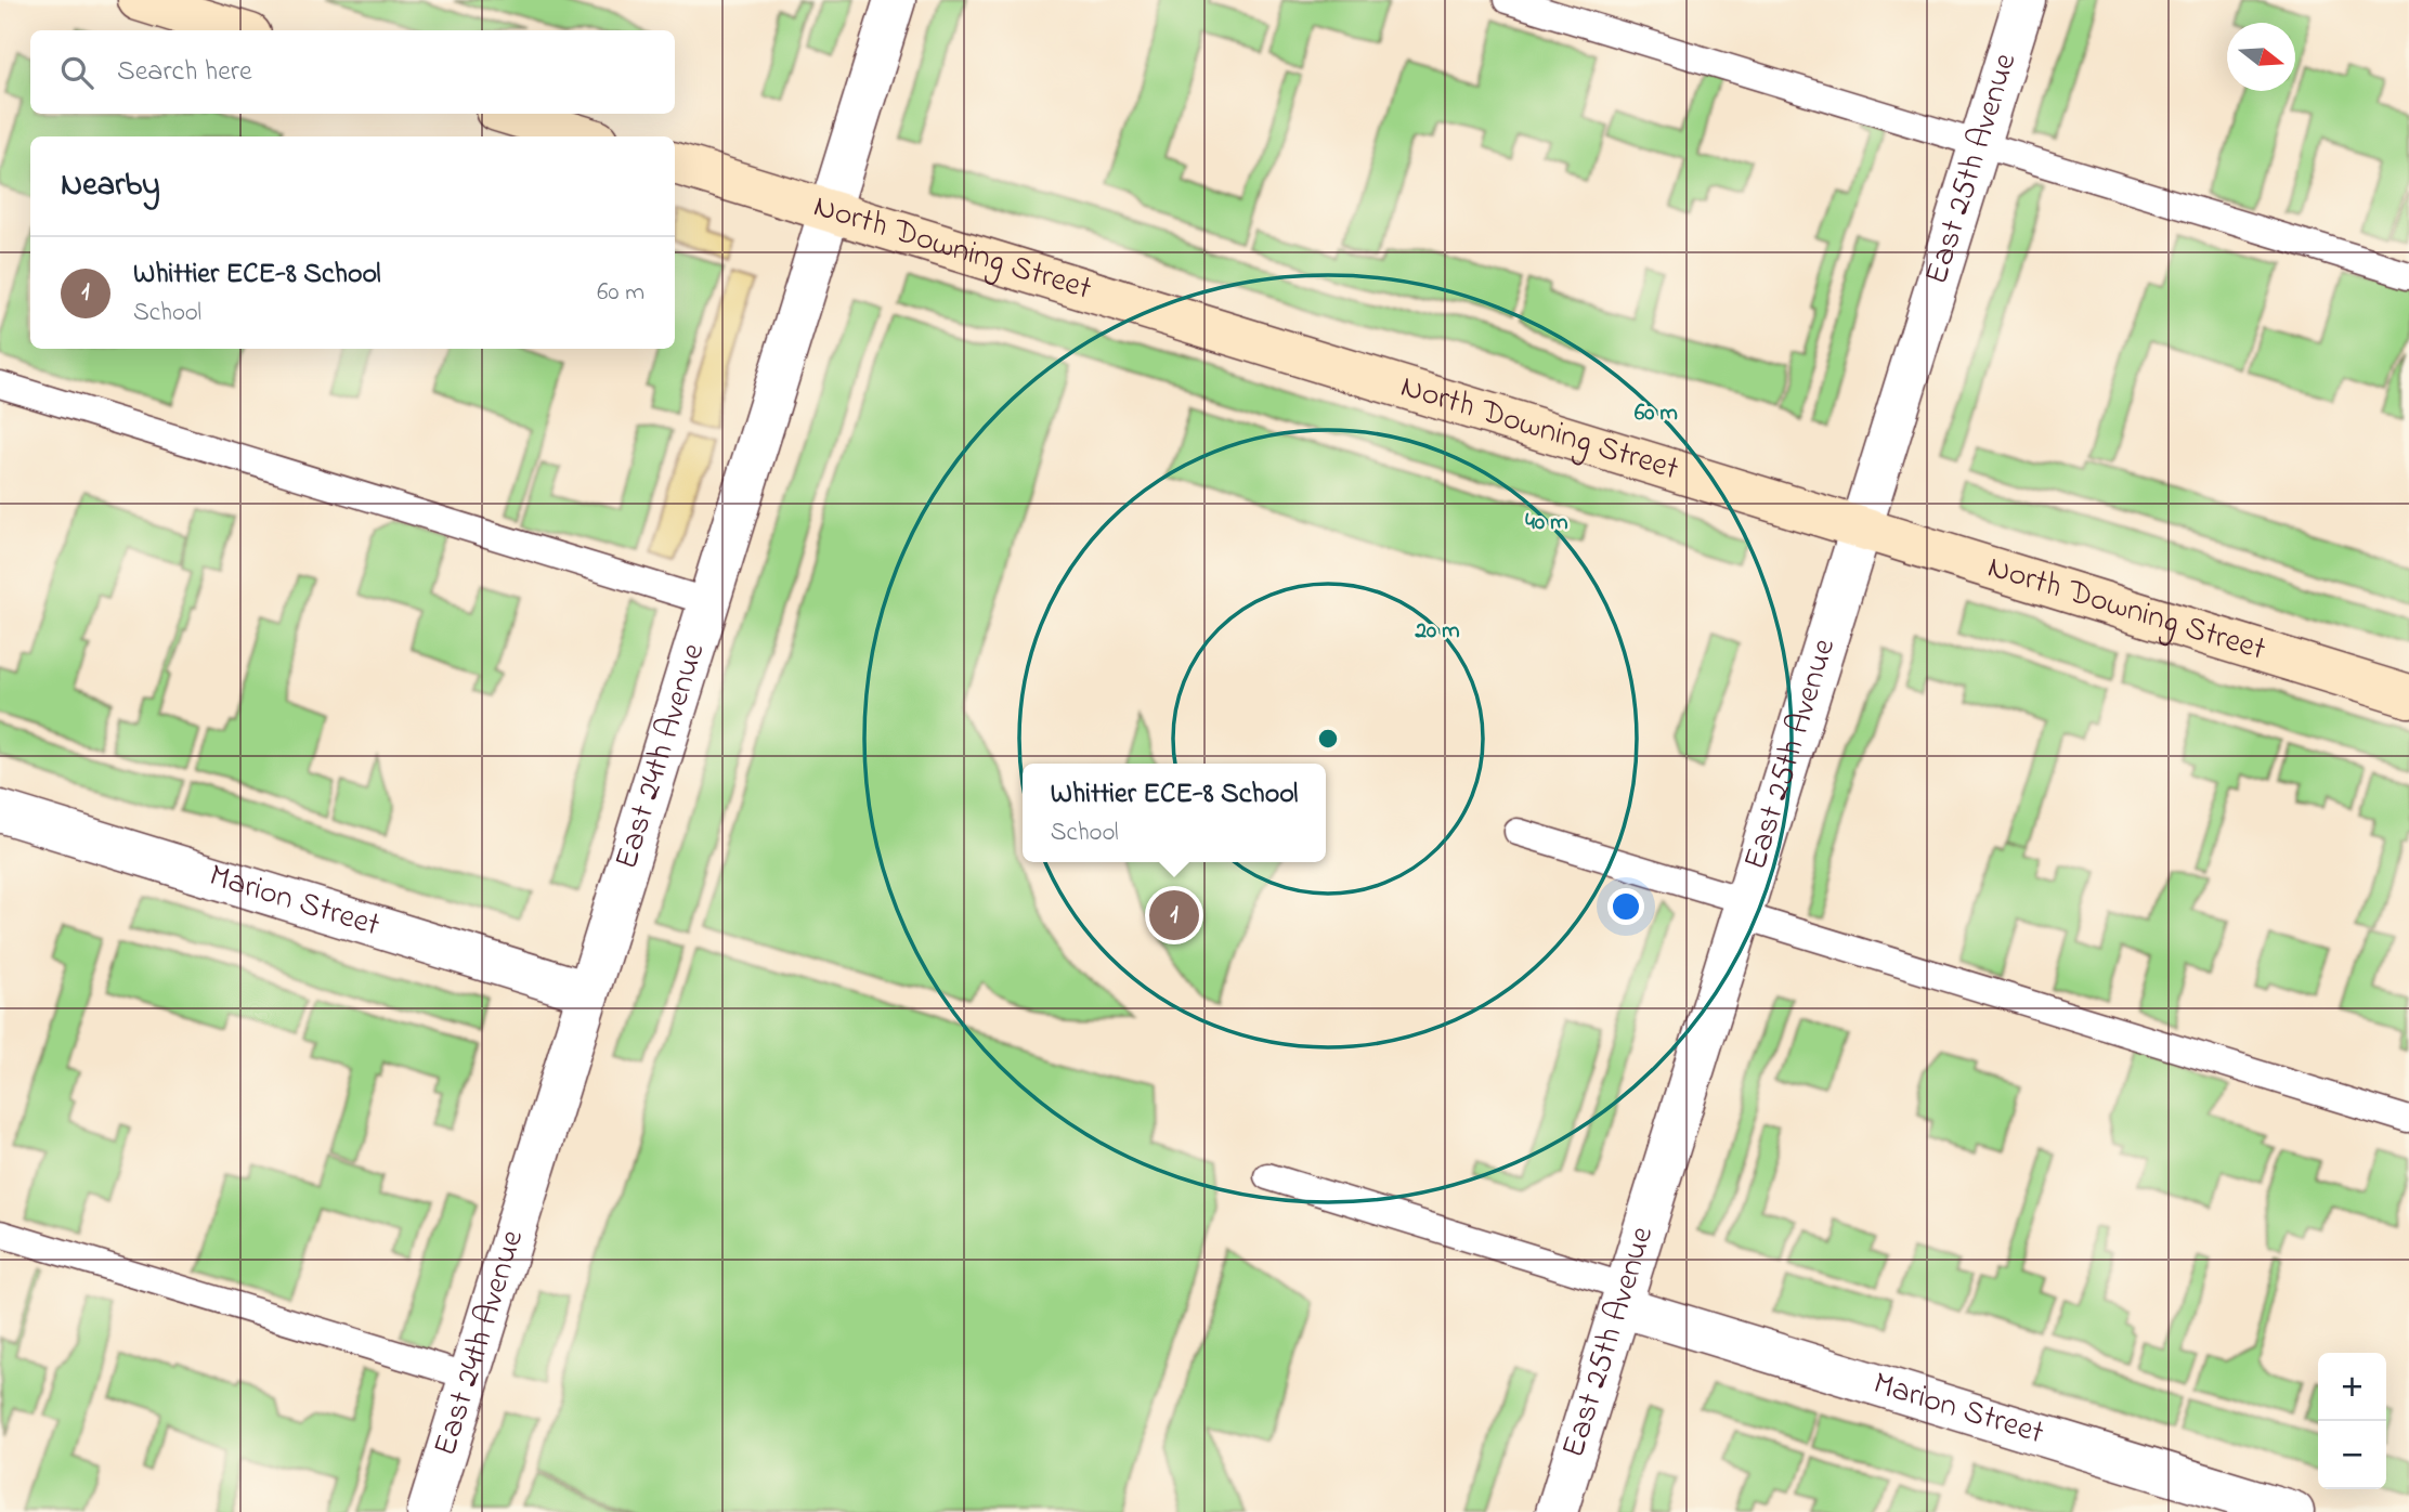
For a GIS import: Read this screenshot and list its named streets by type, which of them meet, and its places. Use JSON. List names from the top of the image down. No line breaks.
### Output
{"streets":{"main road":["North Downing Street"],"street":["East 25th Avenue","East 24th Avenue","Marion Street"]},"crossings":[["East 25th Avenue","North Downing Street"],["East 25th Avenue","Marion Street"],["North Downing Street","East 24th Avenue"],["East 24th Avenue","Marion Street"]],"north":"right","page":{"search":"Search here","heading":"Nearby","list":[{"mark":"1","name":"Whittier ECE-8 School","note":"School","value":"60 m"}],"popup":["Whittier ECE-8 School","School"],"pins":"1","map_buttons":["+","−"]},"rings":["60 m","40 m","20 m"]}
